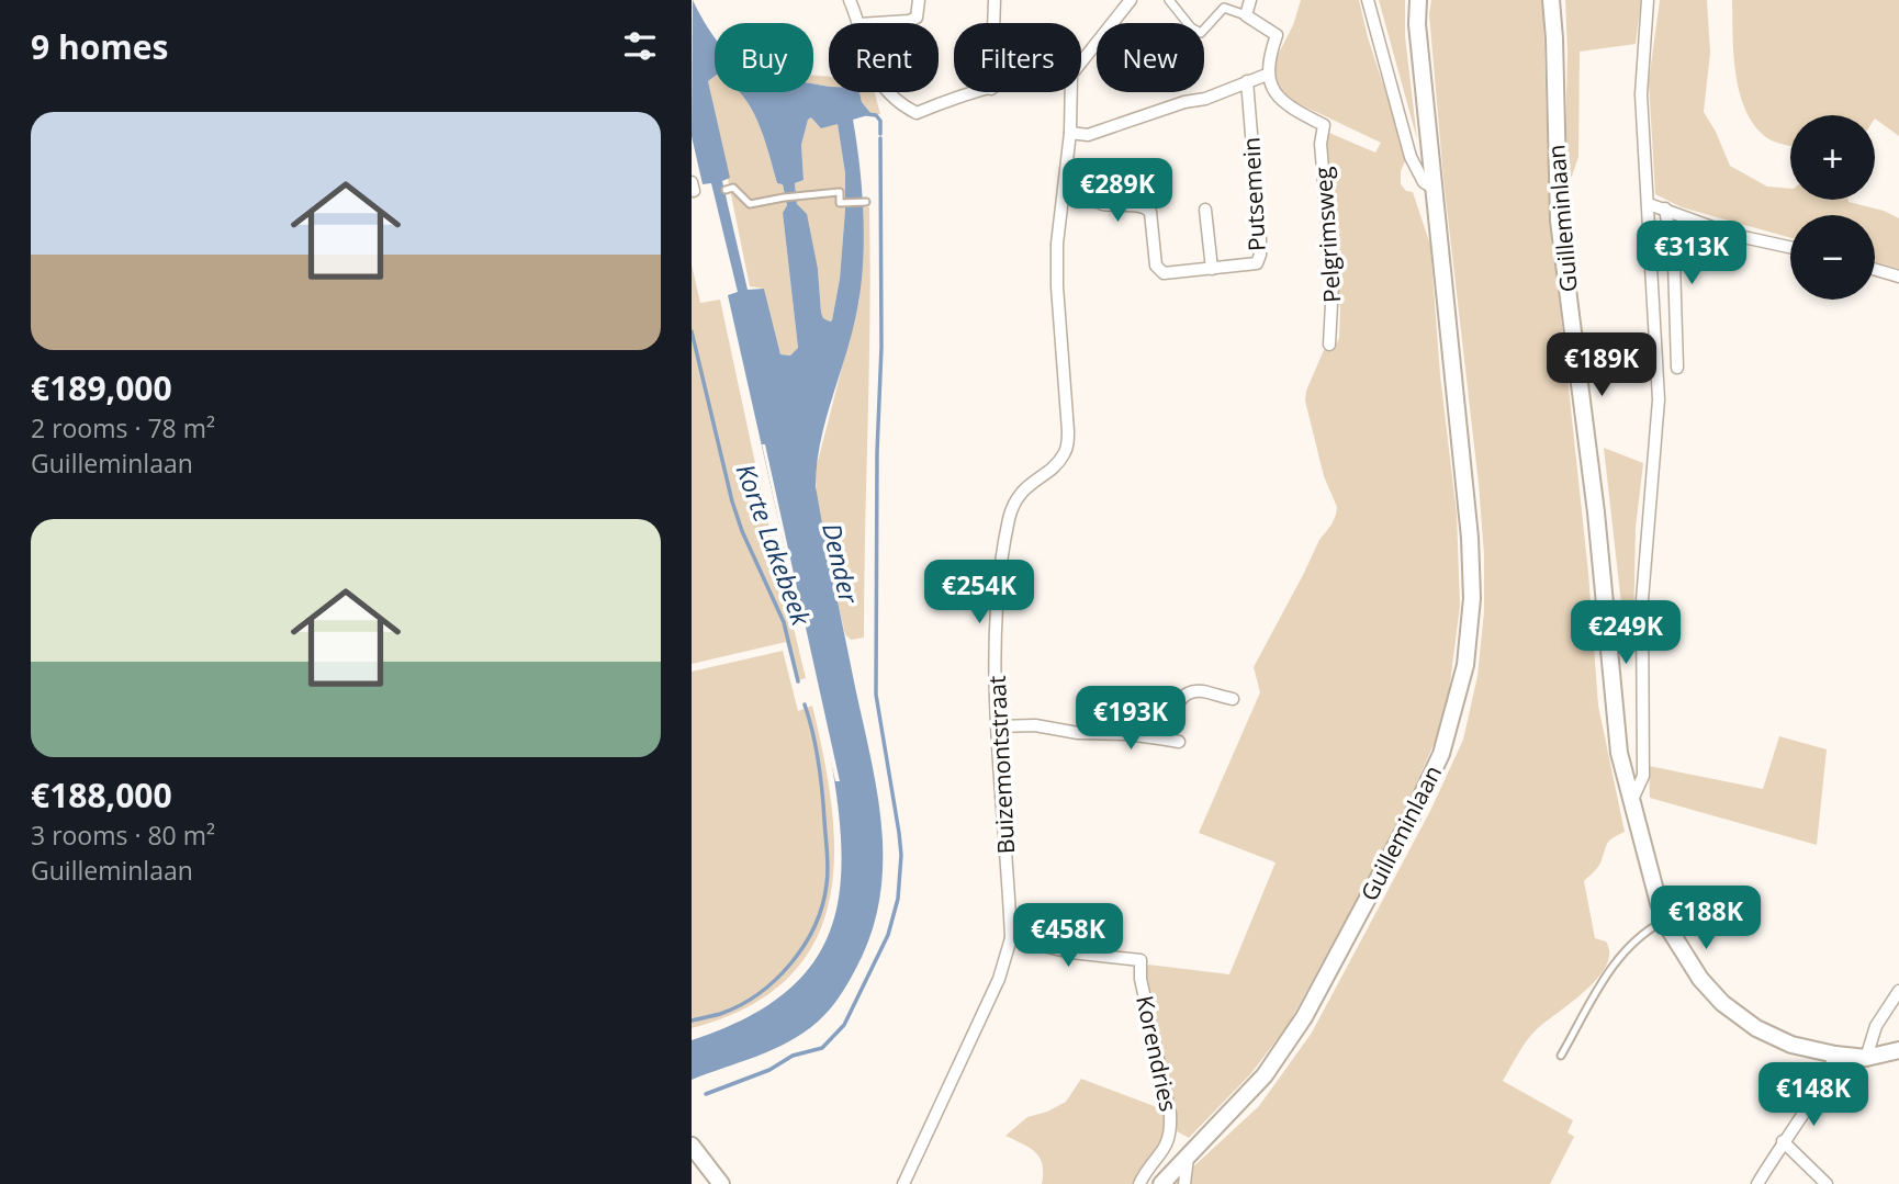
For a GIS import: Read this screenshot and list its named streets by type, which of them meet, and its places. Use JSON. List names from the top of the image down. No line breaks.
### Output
{"streets":{"main road":["Guilleminlaan"],"street":["Putsemein","Pelgrimsweg","Buizemontstraat","Korendries"]},"crossings":[["Putsemein","Buizemontstraat"],["Buizemontstraat","Korendries"]],"water":["Korte Lakebeek","Dender"],"page":{"heading":"9 homes","chip":["Buy","Rent","Filters","New"],"list":[{"name":"€189,000","note":"2 rooms · 78 m² · Guilleminlaan"},{"name":"€188,000","note":"3 rooms · 80 m² · Guilleminlaan"}],"map_buttons":["+","−"],"price":["€289K","€313K","€189K","€254K","€249K","€193K","€188K","€458K","€148K"]}}
